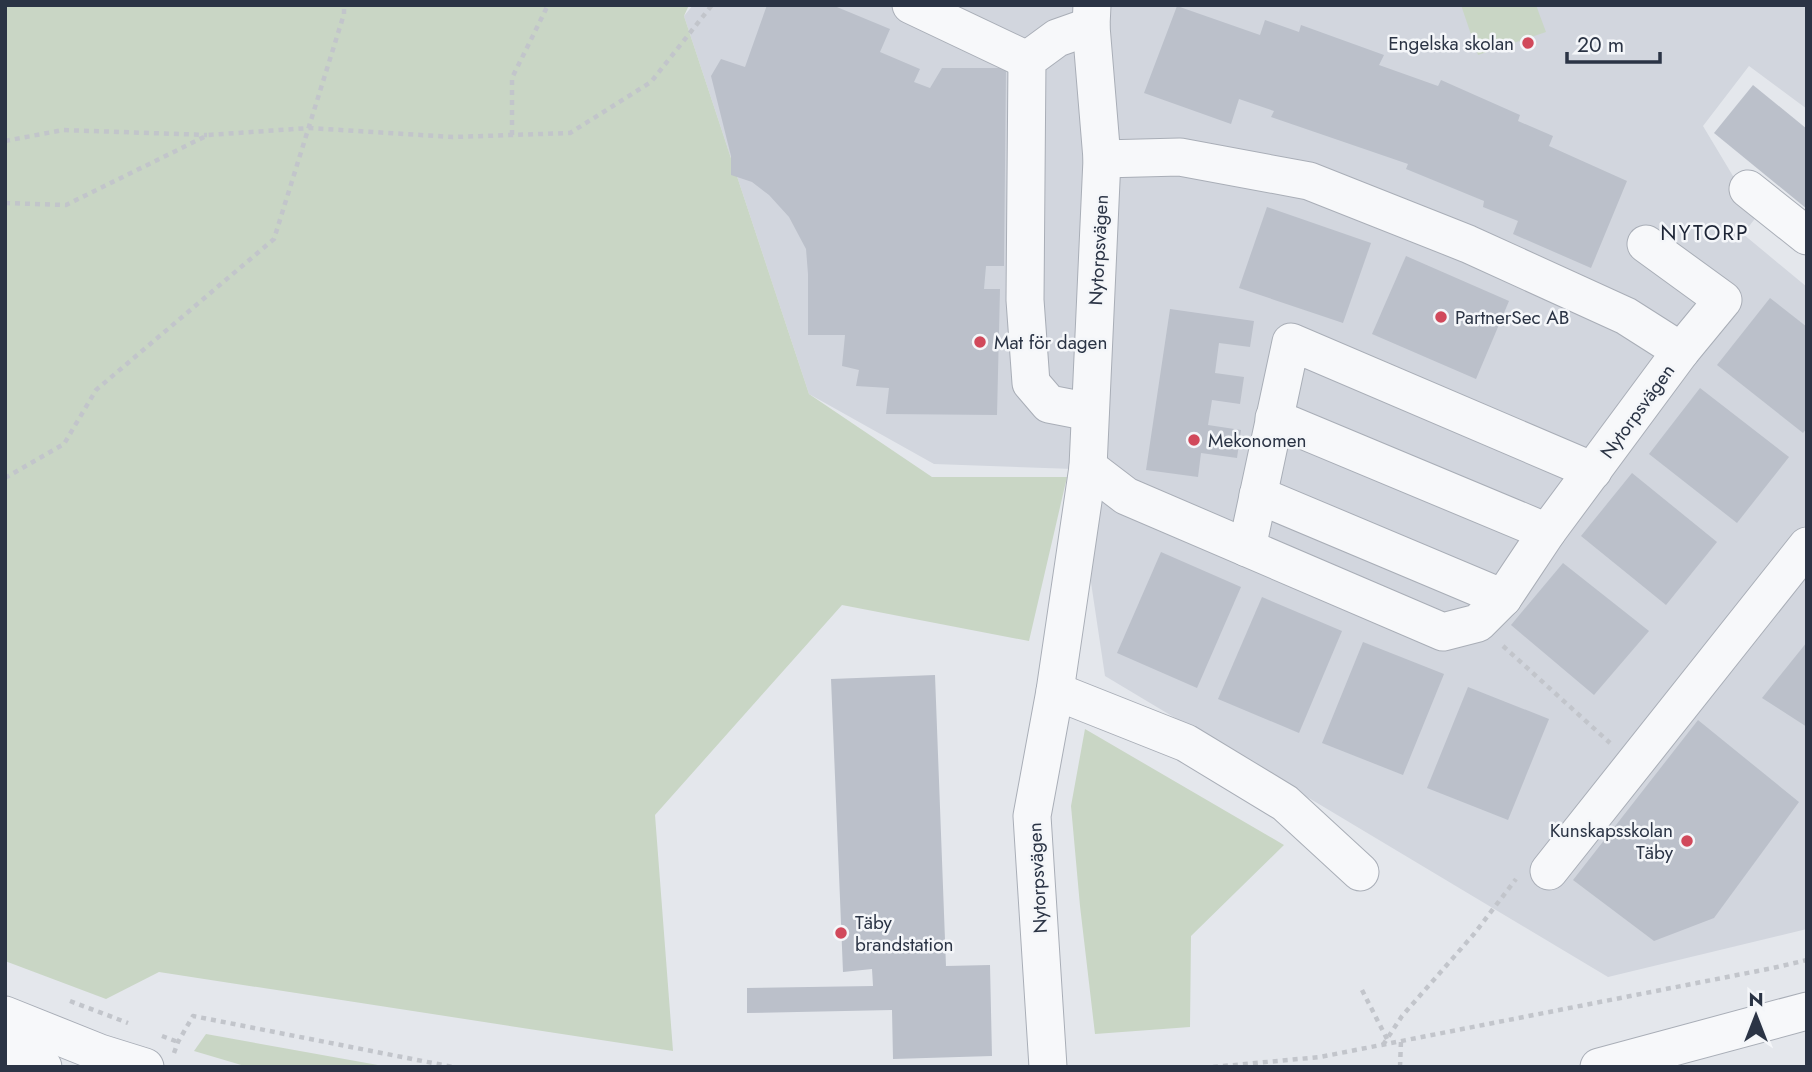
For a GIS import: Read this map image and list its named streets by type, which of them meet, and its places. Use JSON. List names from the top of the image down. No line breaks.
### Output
{"streets":{"street":["Nytorpsvägen"]},"districts":["NYTORP"],"places":["Engelska skolan","PartnerSec AB","Mat för dagen","Mekonomen","Kunskapsskolan Täby","Täby brandstation"],"scale_bar":"20 m","north":"top"}
